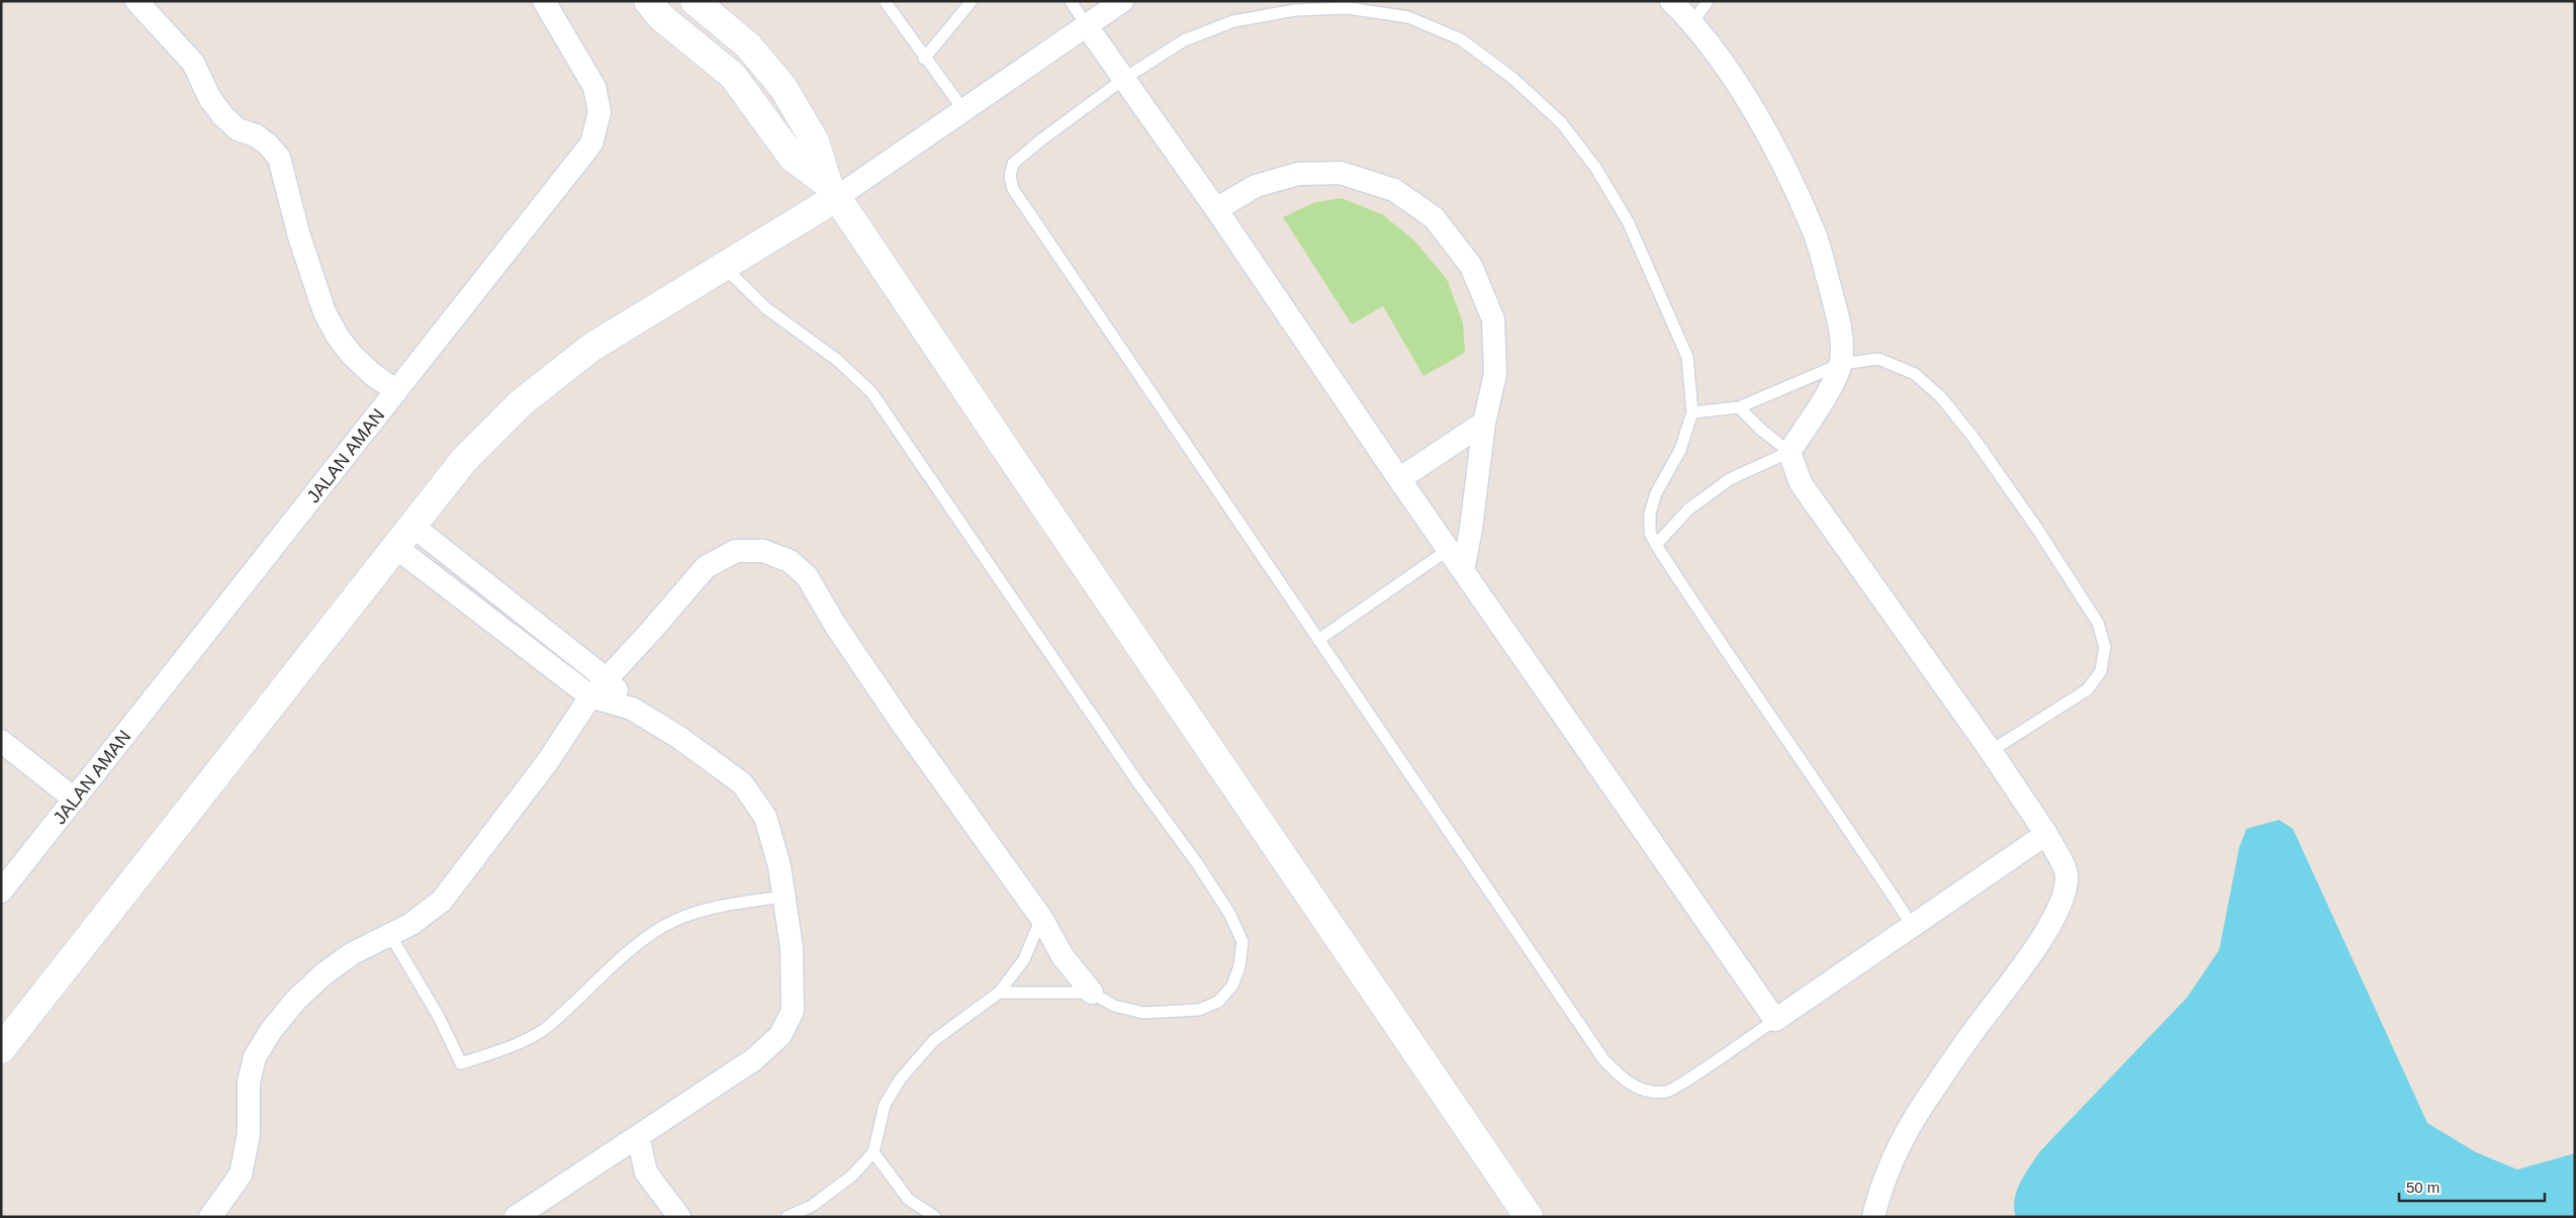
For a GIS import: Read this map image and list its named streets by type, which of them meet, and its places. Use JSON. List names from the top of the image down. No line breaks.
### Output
{"streets":{"street":["JALAN AMAN"]},"scale_bar":"50 m"}
